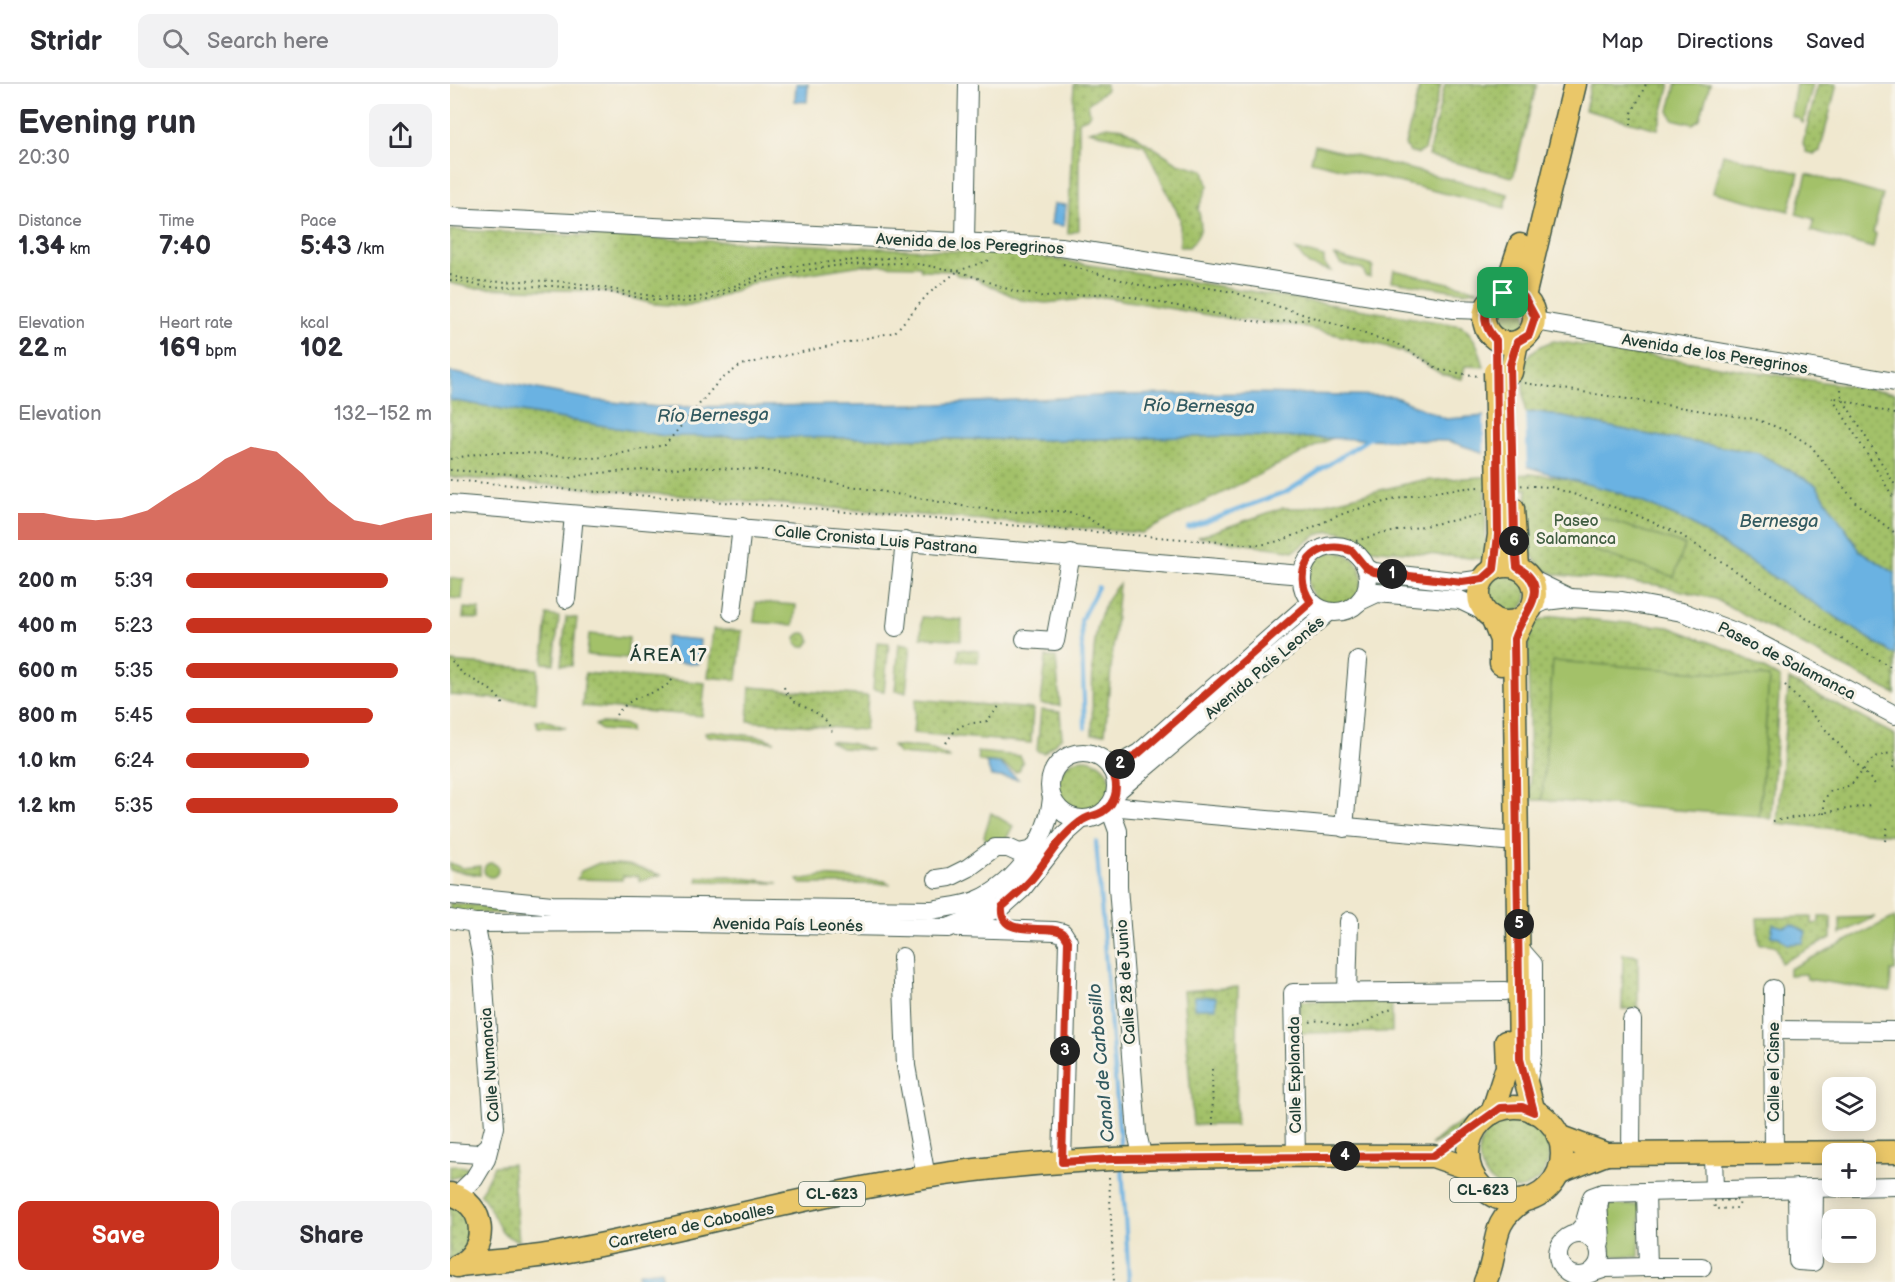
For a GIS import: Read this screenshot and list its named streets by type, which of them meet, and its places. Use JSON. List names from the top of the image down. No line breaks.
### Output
{"streets":{"main road":["CL-623","Carretera de Caboalles"],"street":["Avenida de los Peregrinos","Calle Cronista Luis Pastrana","Paseo de Salamanca","Avenida País Leonés","Calle 28 de Junio","Calle Numancia","Calle el Cisne","Calle Explanada"]},"crossings":[["Calle Cronista Luis Pastrana","Avenida País Leonés"],["Avenida País Leonés","Calle 28 de Junio"],["Avenida País Leonés","Calle Numancia"],["Calle 28 de Junio","Carretera de Caboalles"],["Calle Explanada","Carretera de Caboalles"],["CL-623","Carretera de Caboalles"]],"districts":["ÁREA 17"],"water":["Río Bernesga","Bernesga","Canal de Carbosillo"],"parks":["Paseo Salamanca"],"page":{"header":"Stridr","search":"Search here","nav":["Map","Directions","Saved"],"heading":["Evening run","20:30"],"stats":[["Distance","1.34 km"],["Time","7:40"],["Pace","5:43 /km"],["Elevation","22 m"],["Heart rate","169 bpm"],["kcal","102"]],"chart":["Elevation","132–152 m"],"pins":["6","1","2","5","3","4"],"list":[{"name":"200 m","note":"5:39"},{"name":"400 m","note":"5:23"},{"name":"600 m","note":"5:35"},{"name":"800 m","note":"5:45"},{"name":"1.0 km","note":"6:24"},{"name":"1.2 km","note":"5:35"}],"map_buttons":["+","−"],"buttons":["Save","Share"]}}
